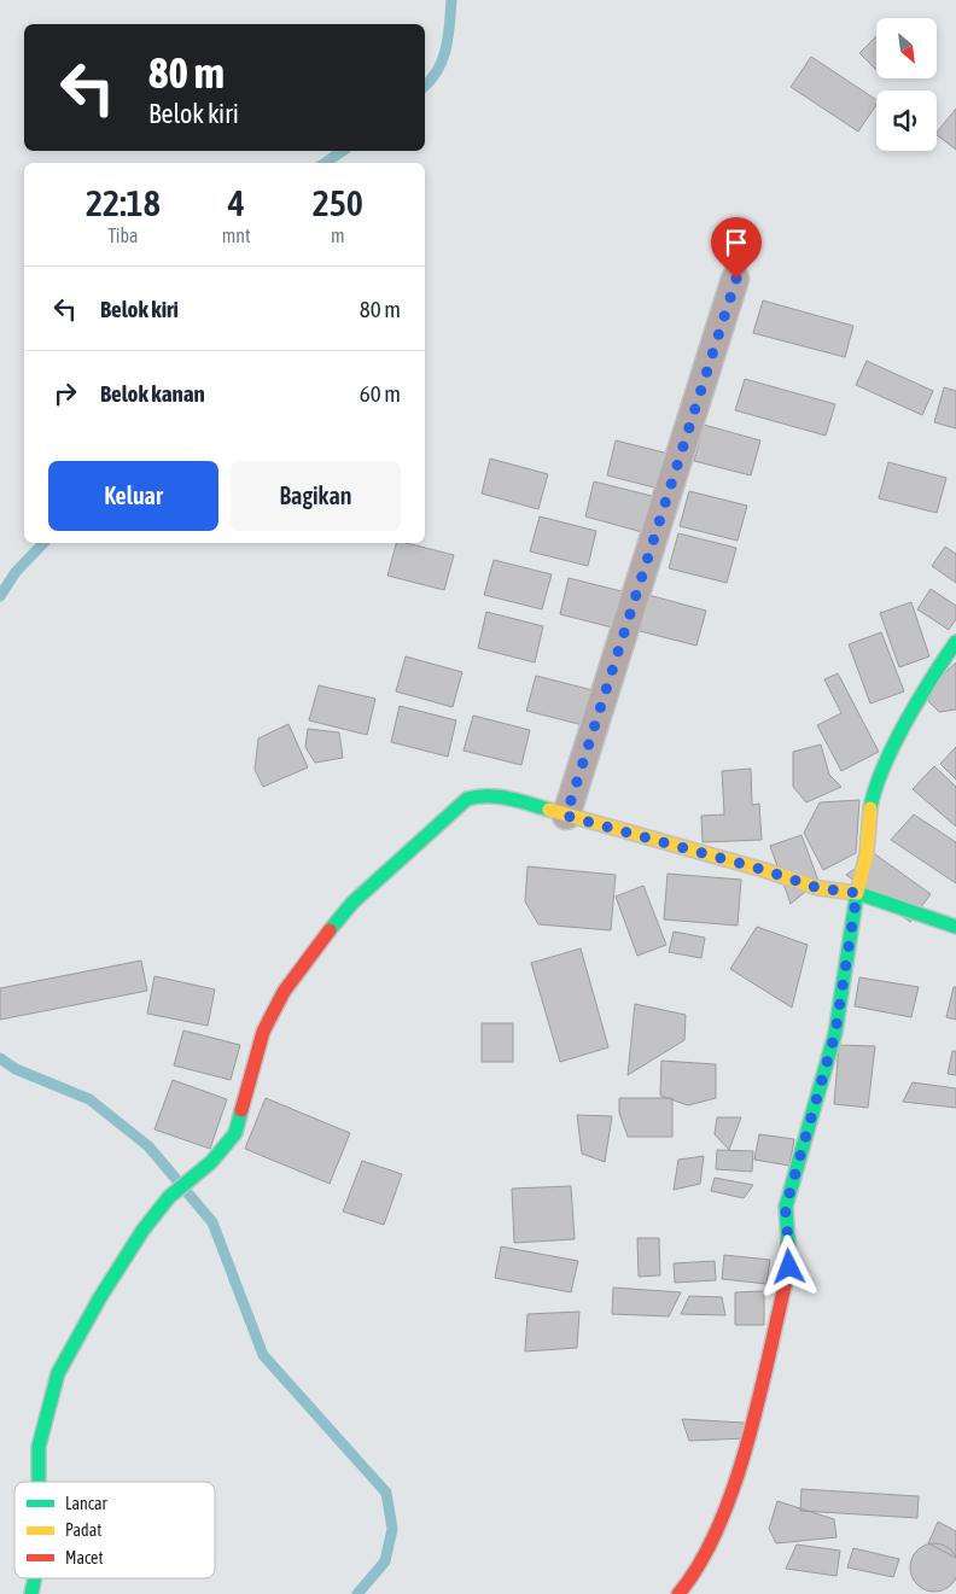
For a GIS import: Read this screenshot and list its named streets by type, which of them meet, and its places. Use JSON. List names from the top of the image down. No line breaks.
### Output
{"legend":["Lancar","Padat","Macet"],"north":"bottom right","page":{"turn":["80 m","Belok kiri"],"eta":["22:18","Tiba","4","mnt","250","m"],"list":[{"name":"Belok kiri","value":"80 m"},{"name":"Belok kanan","value":"60 m"}],"buttons":["Keluar","Bagikan"]}}
